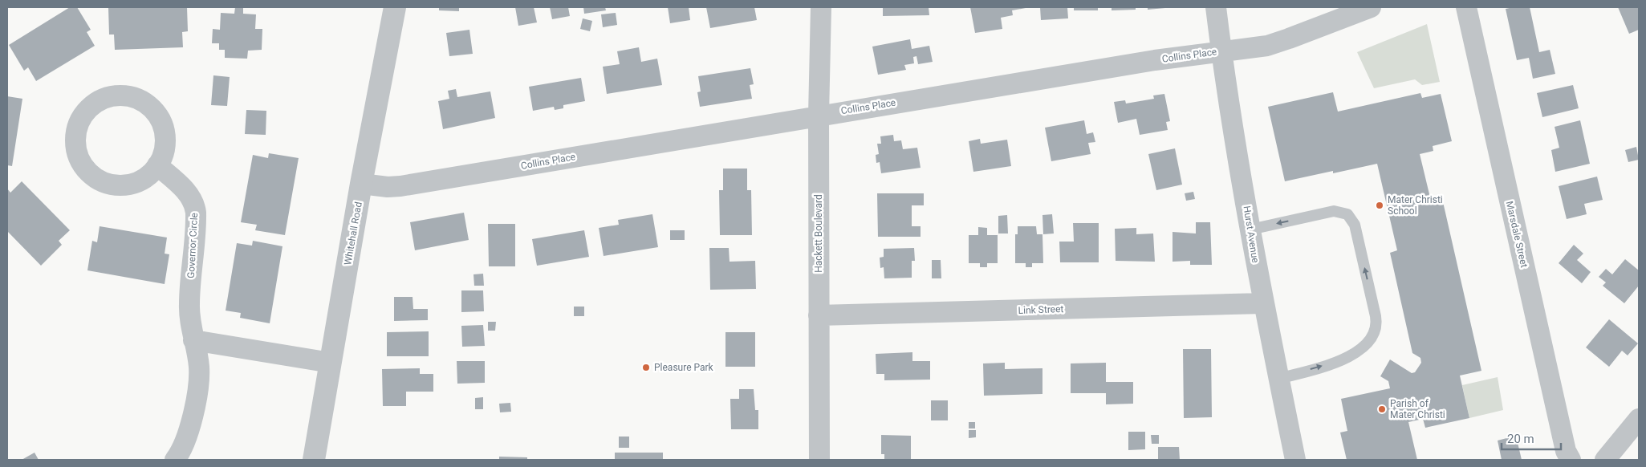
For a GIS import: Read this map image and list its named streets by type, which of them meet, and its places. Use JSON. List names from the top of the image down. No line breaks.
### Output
{"streets":{"street":["Collins Place","Whitehall Road","Hackett Boulevard","Hurst Avenue","Marsdale Street","Governor Circle","Link Street"]},"crossings":[["Collins Place","Whitehall Road"],["Collins Place","Hackett Boulevard"],["Collins Place","Hurst Avenue"],["Hackett Boulevard","Link Street"],["Hurst Avenue","Link Street"]],"places":["Mater Christi School","Pleasure Park","Parish of Mater Christi"],"scale_bar":"20 m"}
